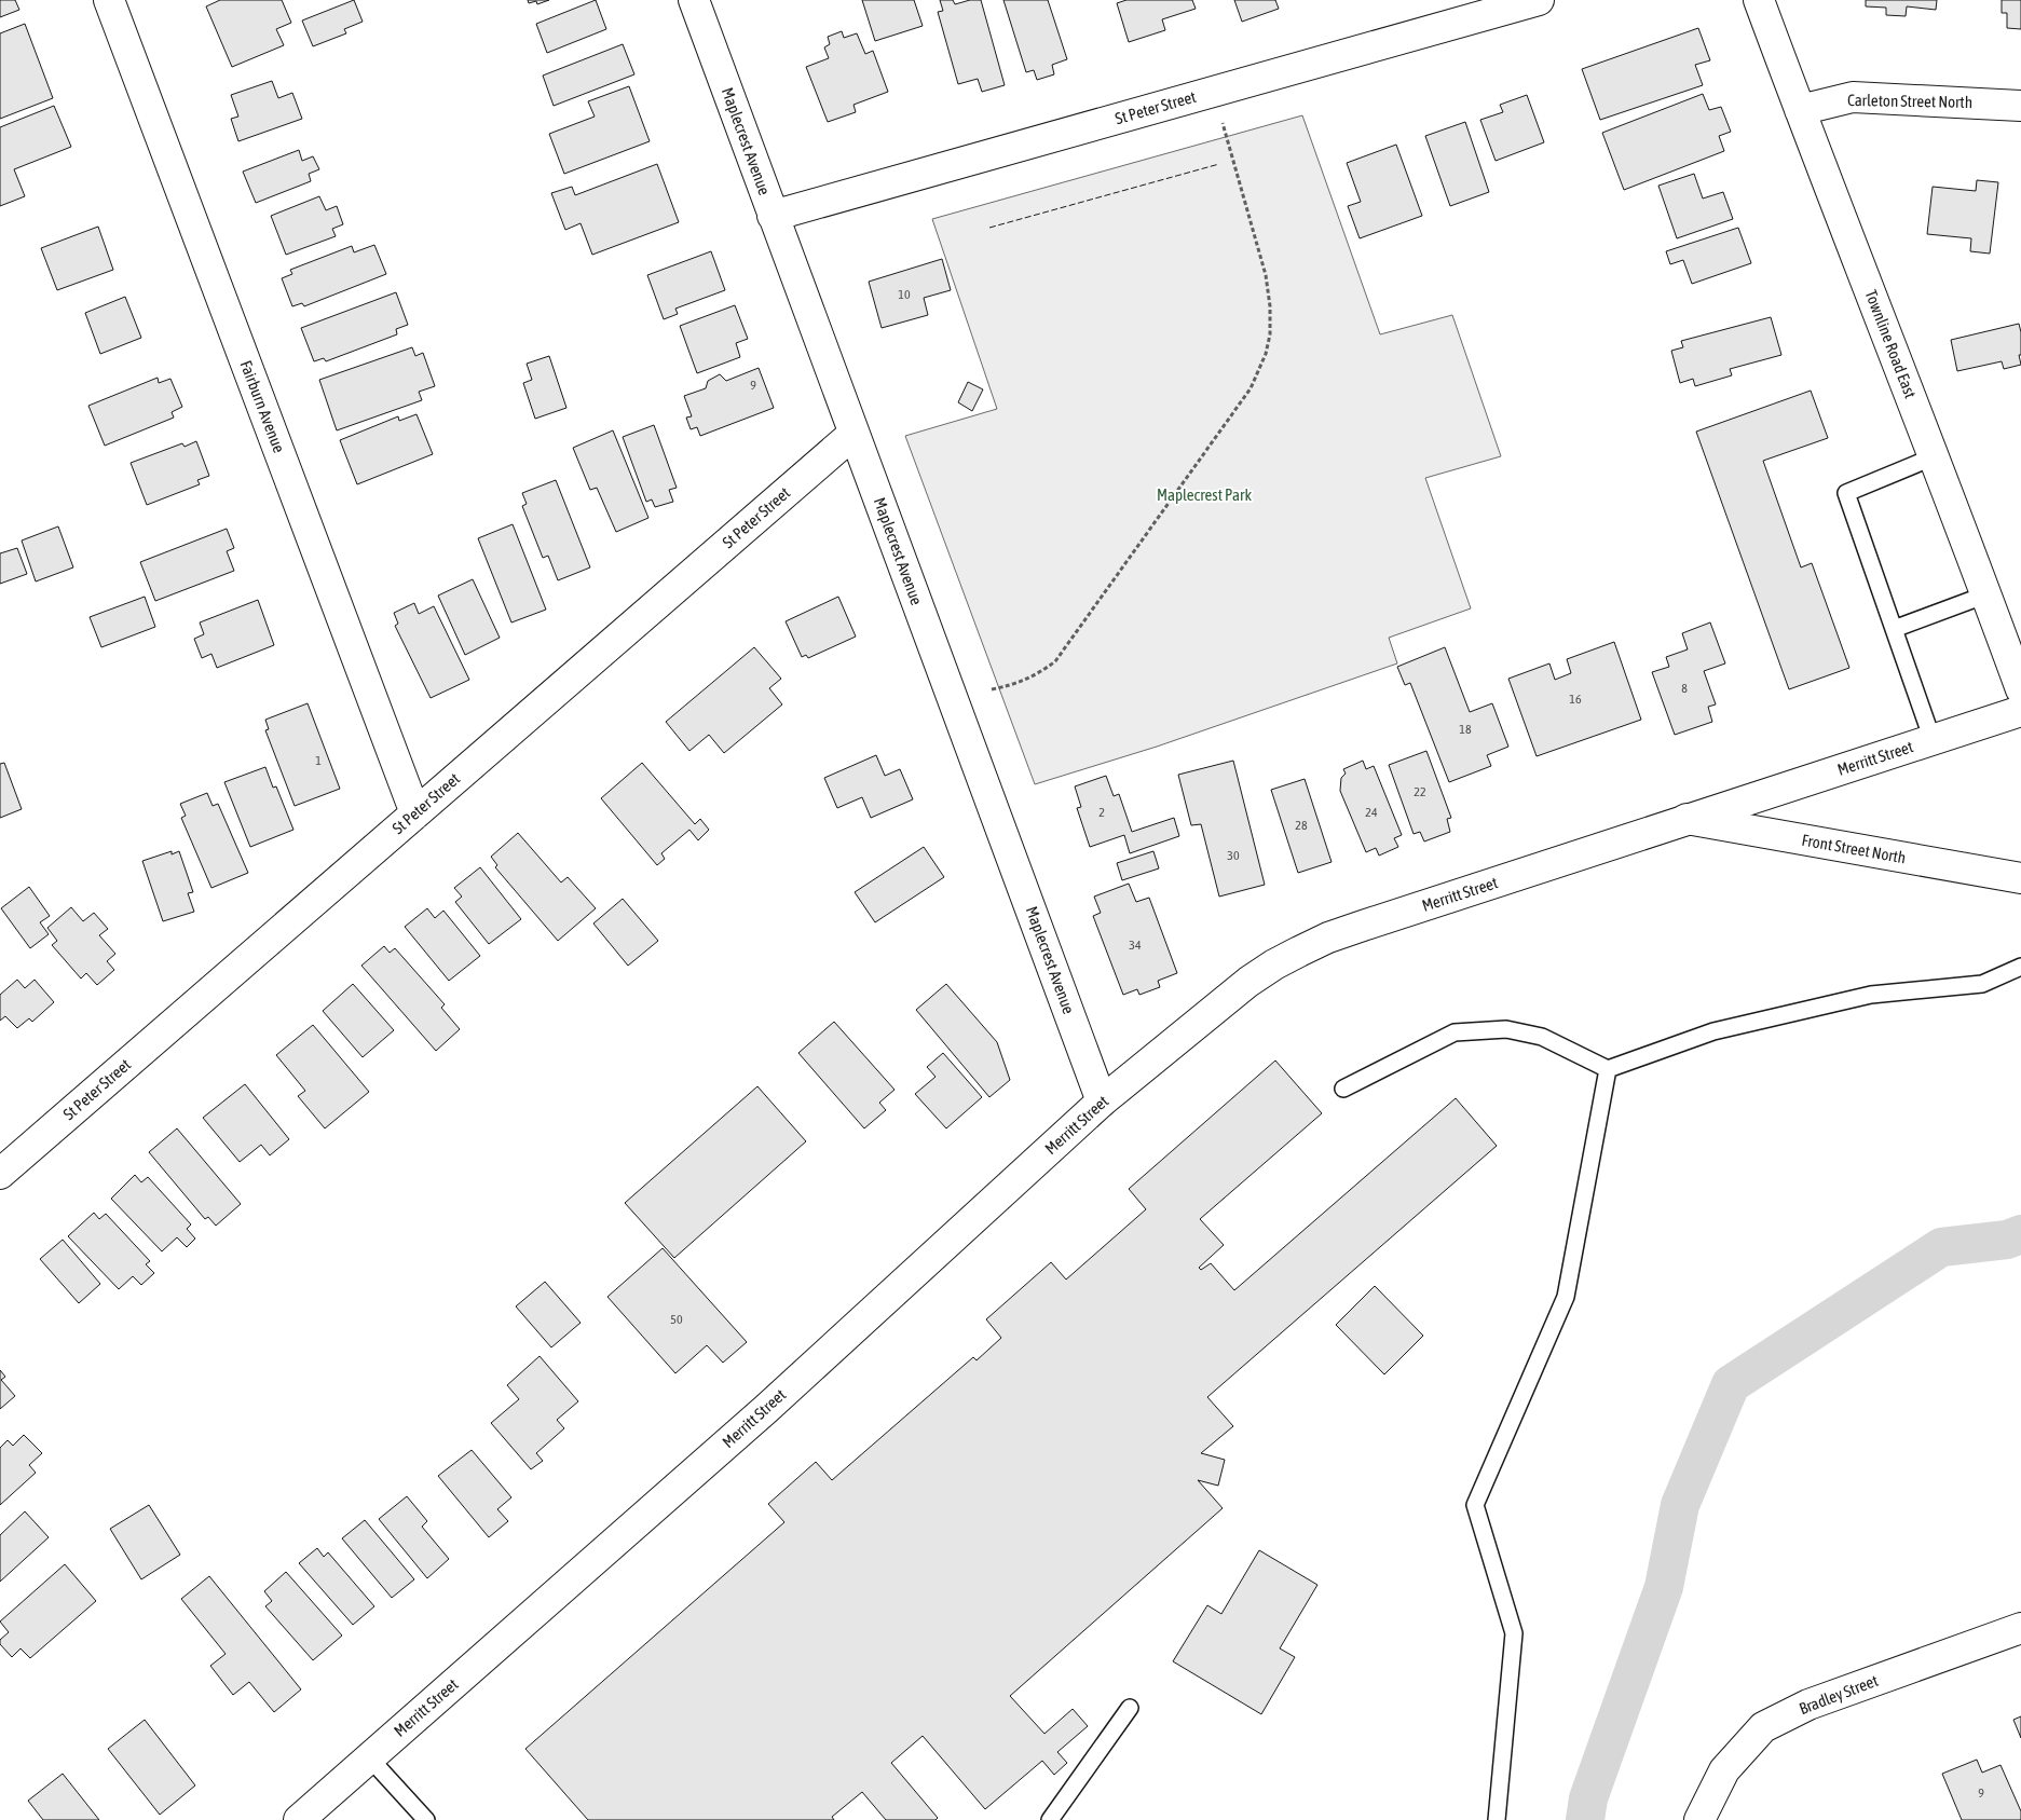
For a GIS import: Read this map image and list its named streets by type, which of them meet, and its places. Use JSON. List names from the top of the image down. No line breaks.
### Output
{"streets":{"street":["Carleton Street North","St Peter Street","Maplecrest Avenue","Townline Road East","Fairburn Avenue","Merritt Street","Front Street North","Bradley Street"]},"crossings":[["Carleton Street North","Townline Road East"],["St Peter Street","Maplecrest Avenue"],["St Peter Street","Fairburn Avenue"],["Maplecrest Avenue","Merritt Street"],["Merritt Street","Front Street North"]],"parks":["Maplecrest Park"],"house_numbers":["10","9","8","16","18","1","22","2","24","28","30","34","50","9"]}
